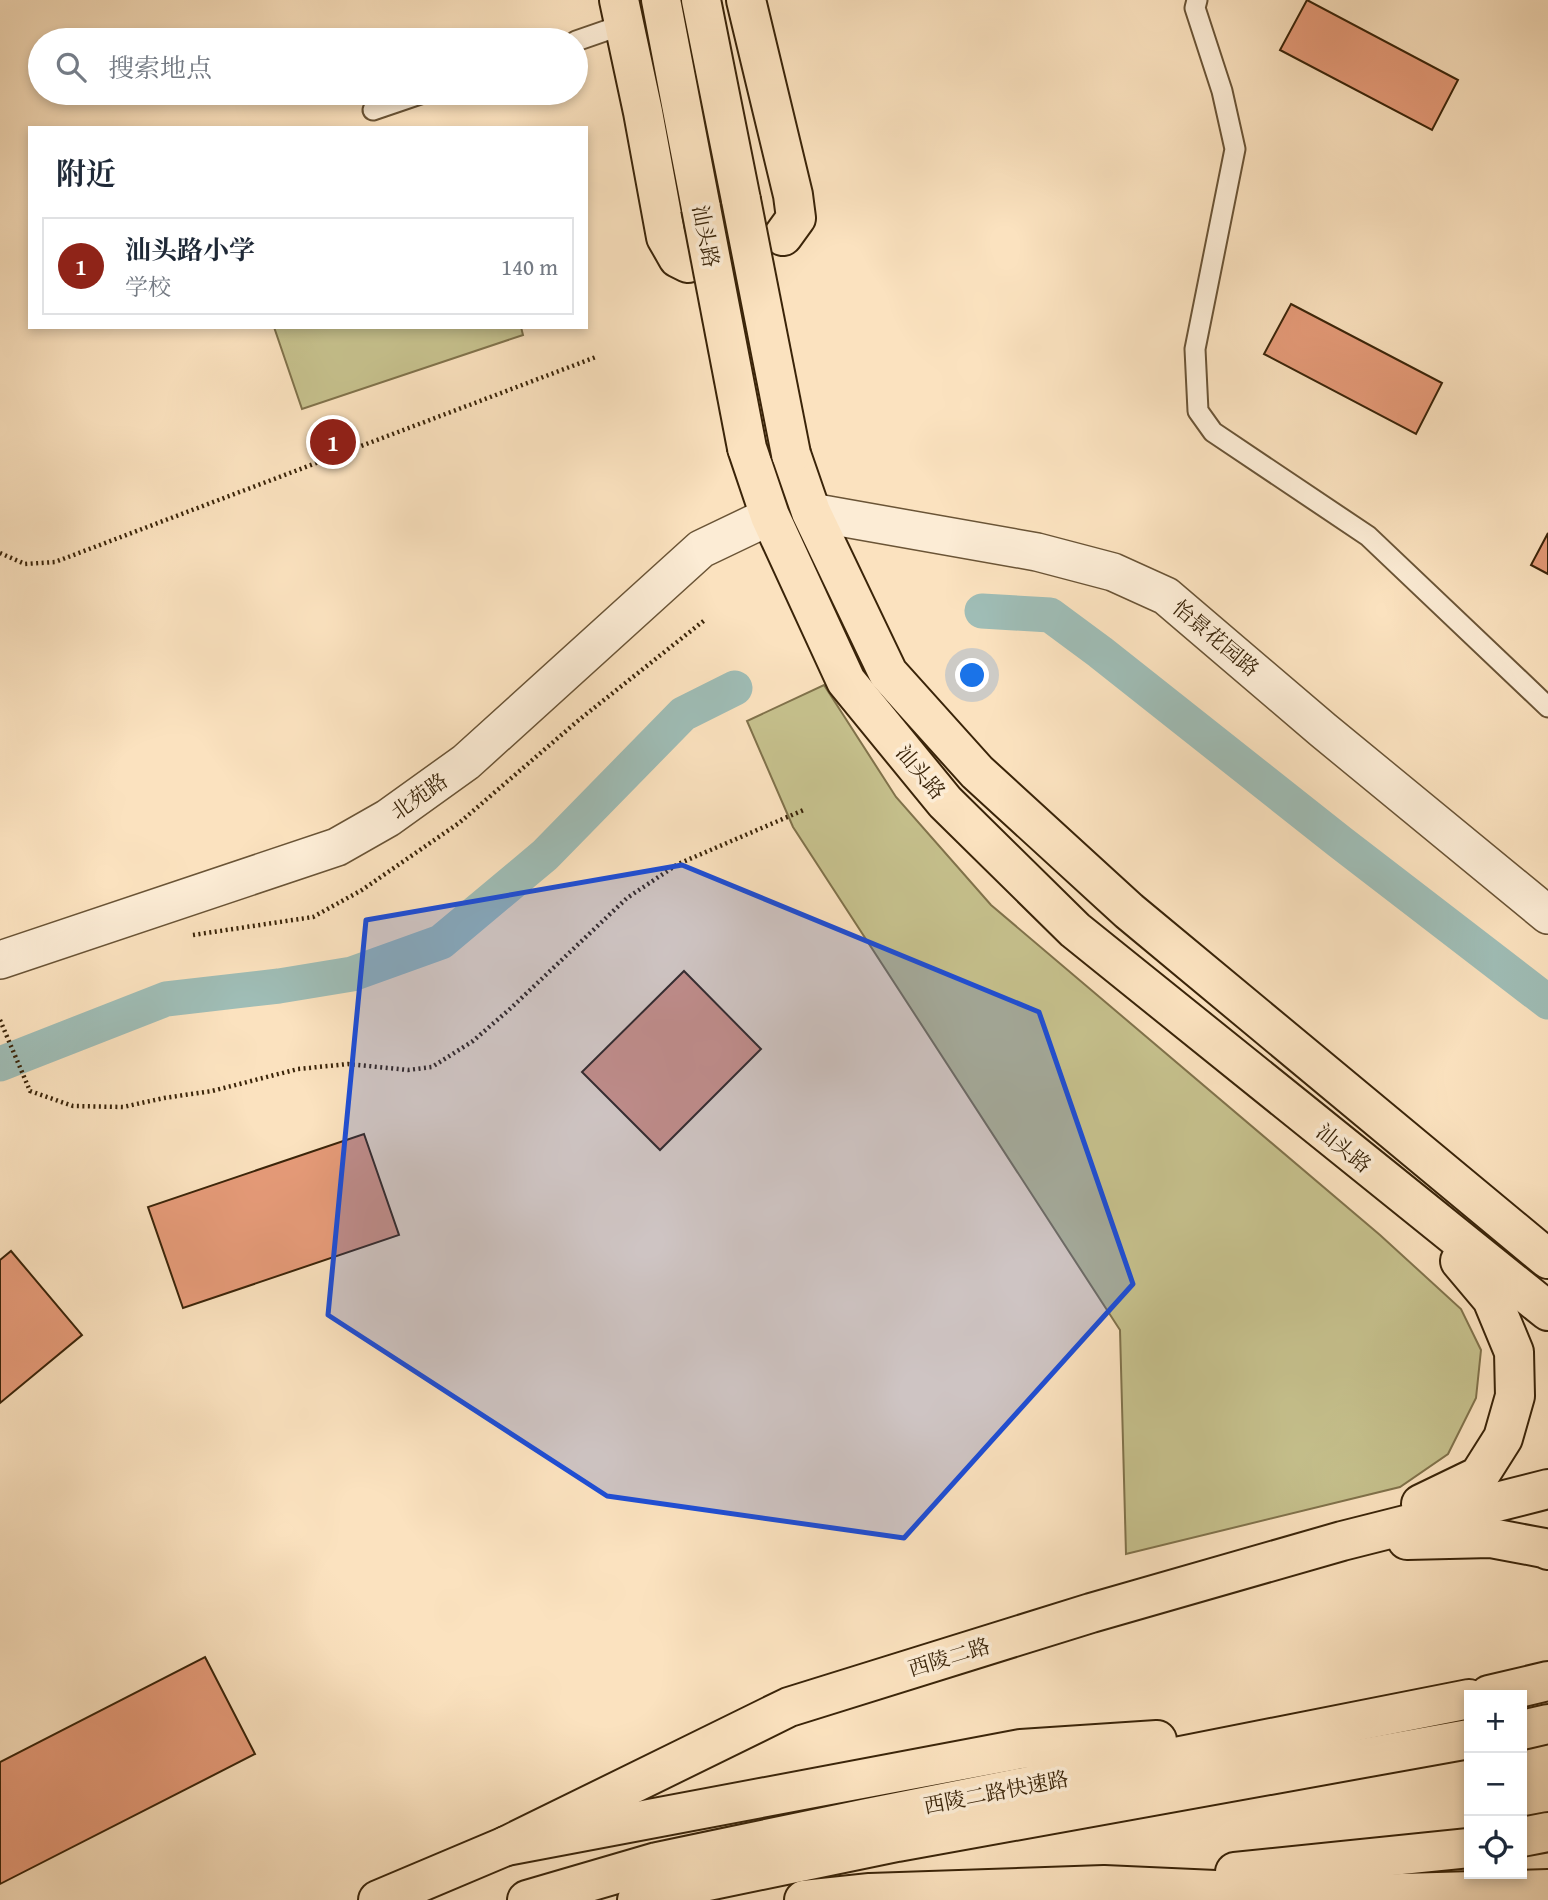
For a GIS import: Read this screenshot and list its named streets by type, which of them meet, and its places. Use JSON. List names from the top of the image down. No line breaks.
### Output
{"streets":{"main road":["汕头路","西陵二路","西陵二路快速路"],"street":["怡景花园路","北苑路"]},"crossings":[["汕头路","怡景花园路"],["汕头路","北苑路"]],"page":{"search":"搜索地点","heading":"附近","list":[{"mark":"1","name":"汕头路小学","note":"学校","value":"140 m"}],"pins":"1","map_buttons":["+","−"]}}
